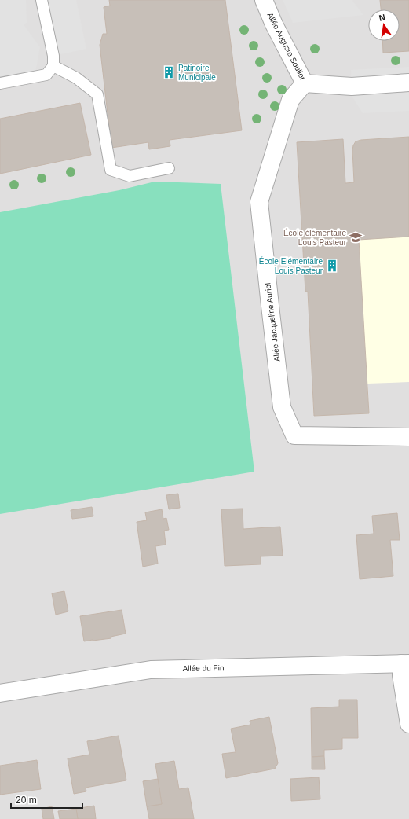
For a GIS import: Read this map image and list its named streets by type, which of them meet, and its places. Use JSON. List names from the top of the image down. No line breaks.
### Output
{"streets":{"street":["Allée Auguste Soulier","Allée Jacqueline Auriol","Allée du Fin"]},"crossings":[["Allée Auguste Soulier","Allée Jacqueline Auriol"]],"places":{"building":["Patinoire Municipale","École Elémentaire Louis Pasteur"],"school or university":["École élémentaire Louis Pasteur"]},"scale_bar":"20 m","north":"top"}
